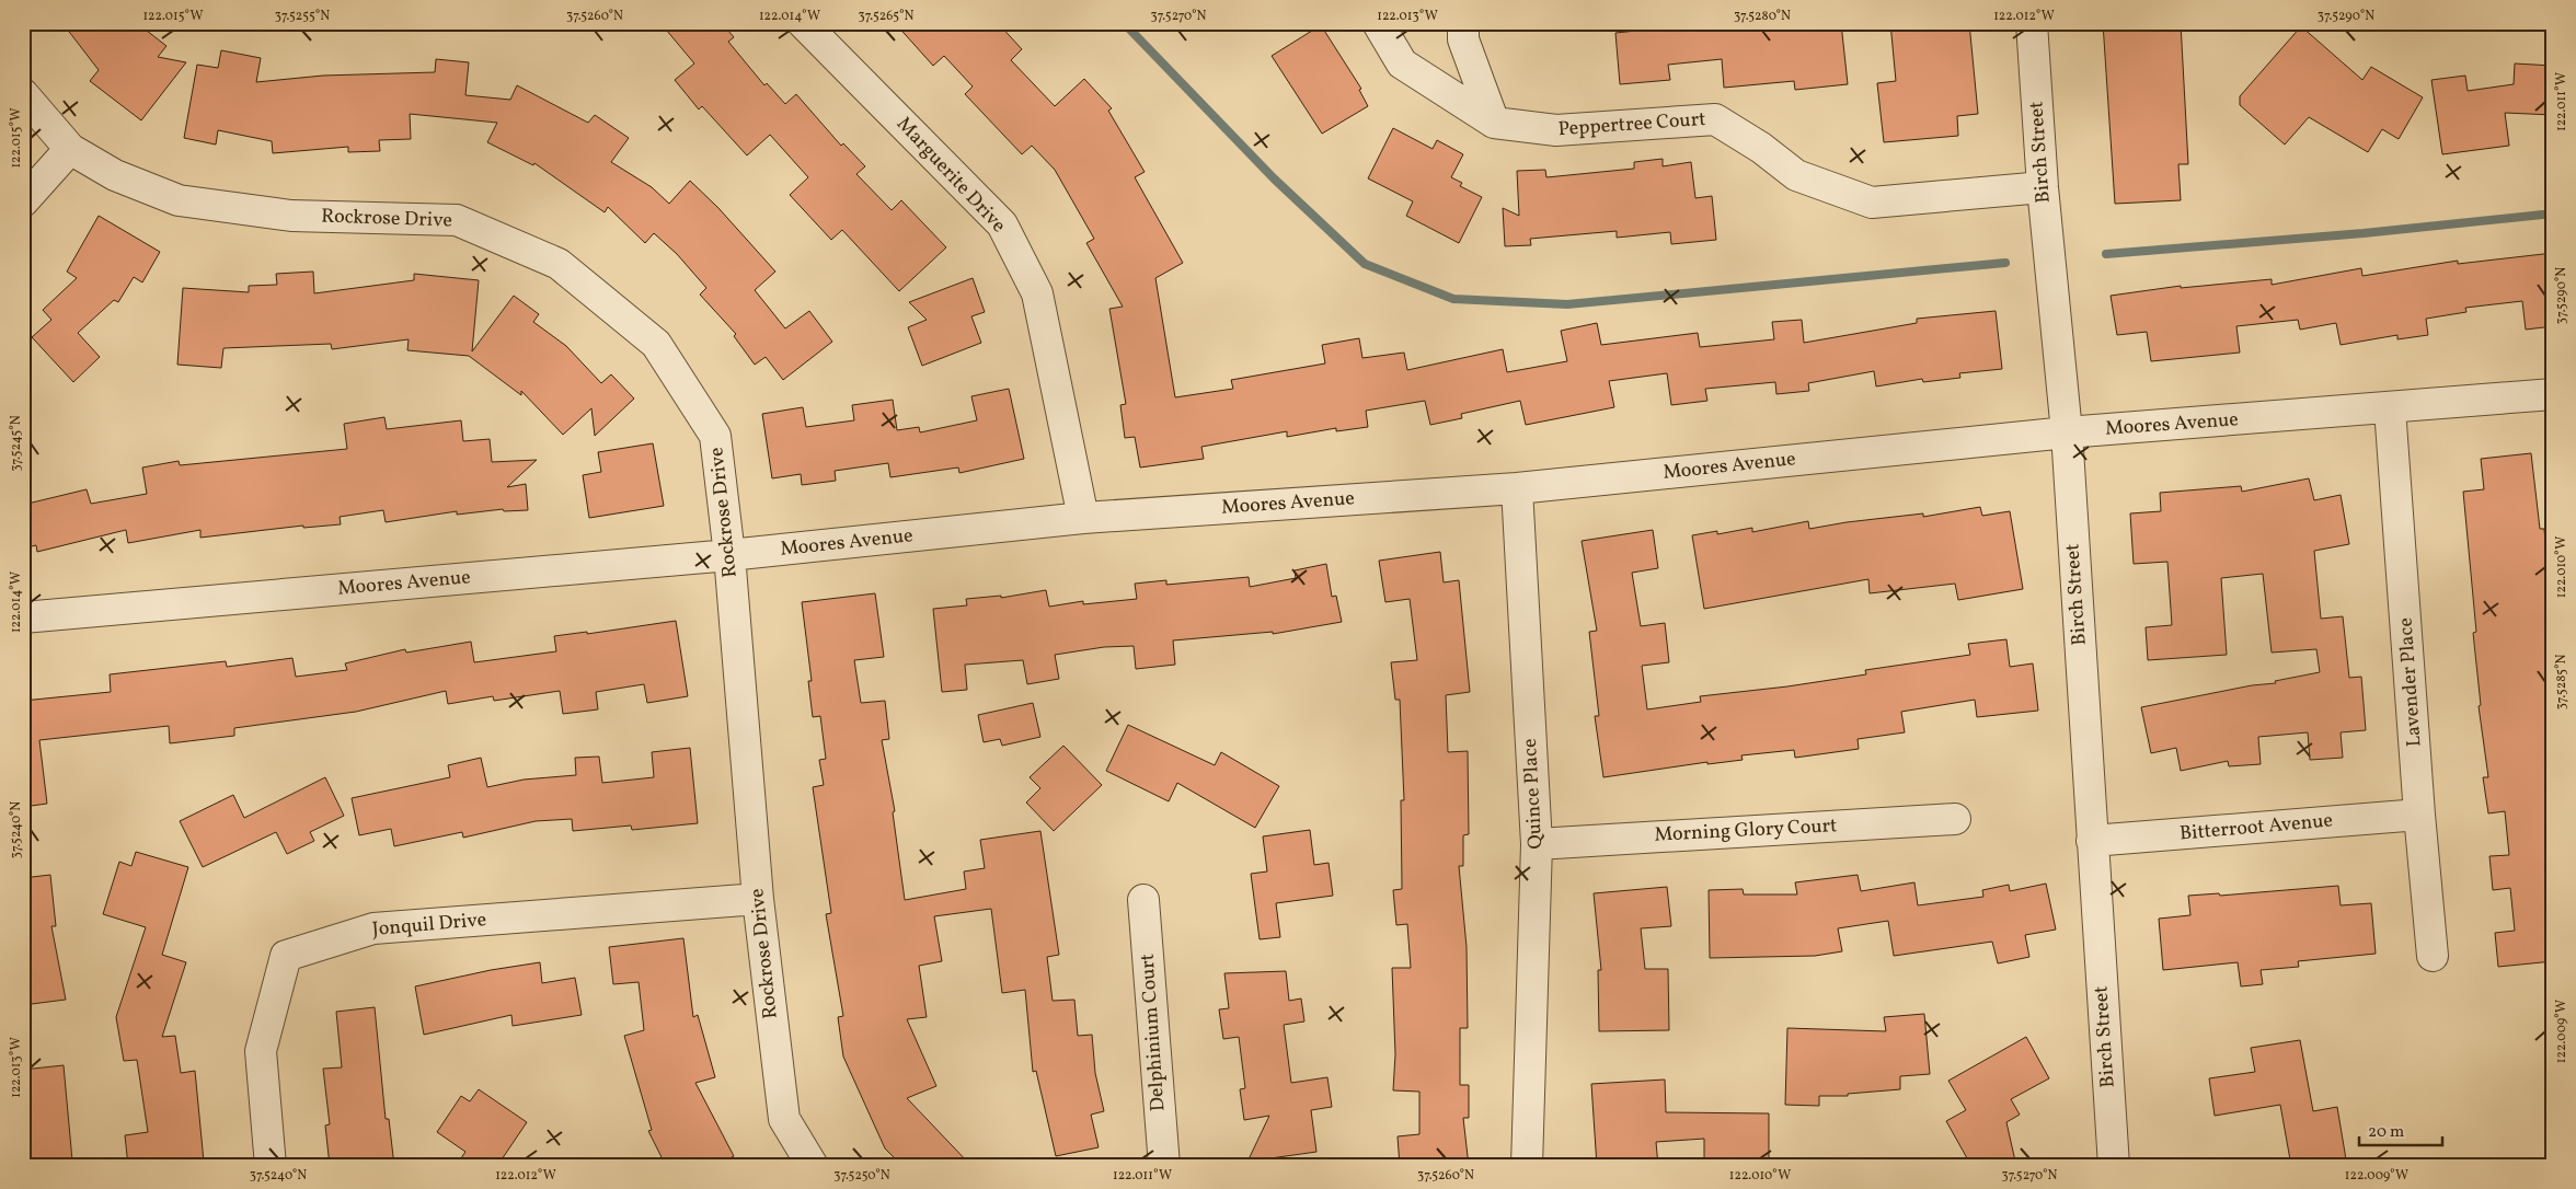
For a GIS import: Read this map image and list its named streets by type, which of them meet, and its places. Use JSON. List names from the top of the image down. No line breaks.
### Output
{"streets":{"street":["Peppertree Court","Birch Street","Marguerite Drive","Rockrose Drive","Moores Avenue","Lavender Place","Quince Place","Bitterroot Avenue","Morning Glory Court","Jonquil Drive","Delphinium Court"]},"crossings":[["Peppertree Court","Birch Street"],["Birch Street","Moores Avenue"],["Birch Street","Bitterroot Avenue"],["Marguerite Drive","Moores Avenue"],["Rockrose Drive","Moores Avenue"],["Rockrose Drive","Jonquil Drive"],["Moores Avenue","Lavender Place"],["Moores Avenue","Quince Place"],["Lavender Place","Bitterroot Avenue"],["Quince Place","Morning Glory Court"]],"scale_bar":"20 m","coordinates":["122.015°W","37.5255°N","37.5260°N","122.014°W","37.5265°N","37.5270°N","122.013°W","37.5280°N","122.012°W","37.5290°N","122.011°W","37.5245°N","122.010°W","37.5285°N","37.5240°N","122.009°W","37.5250°N"]}
